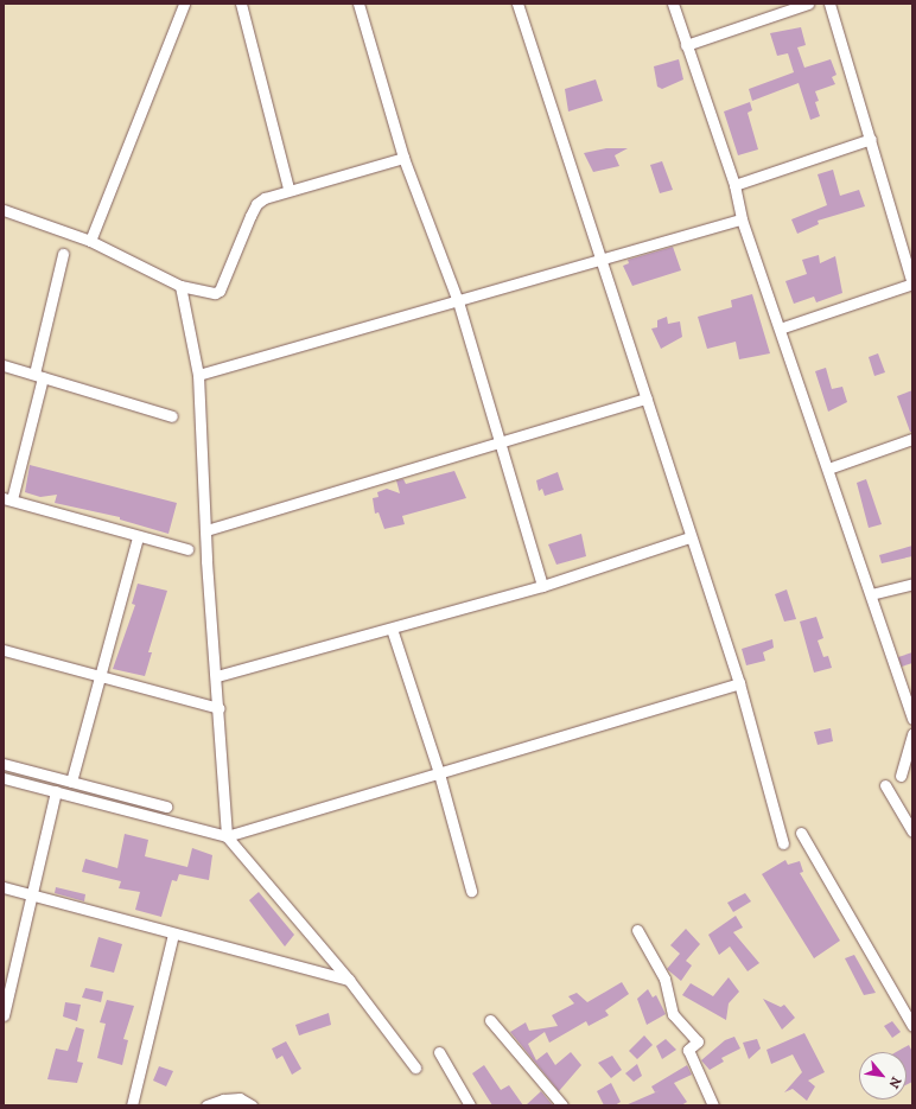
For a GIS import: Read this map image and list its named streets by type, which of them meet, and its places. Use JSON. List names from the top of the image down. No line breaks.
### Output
{"north":"bottom right"}
